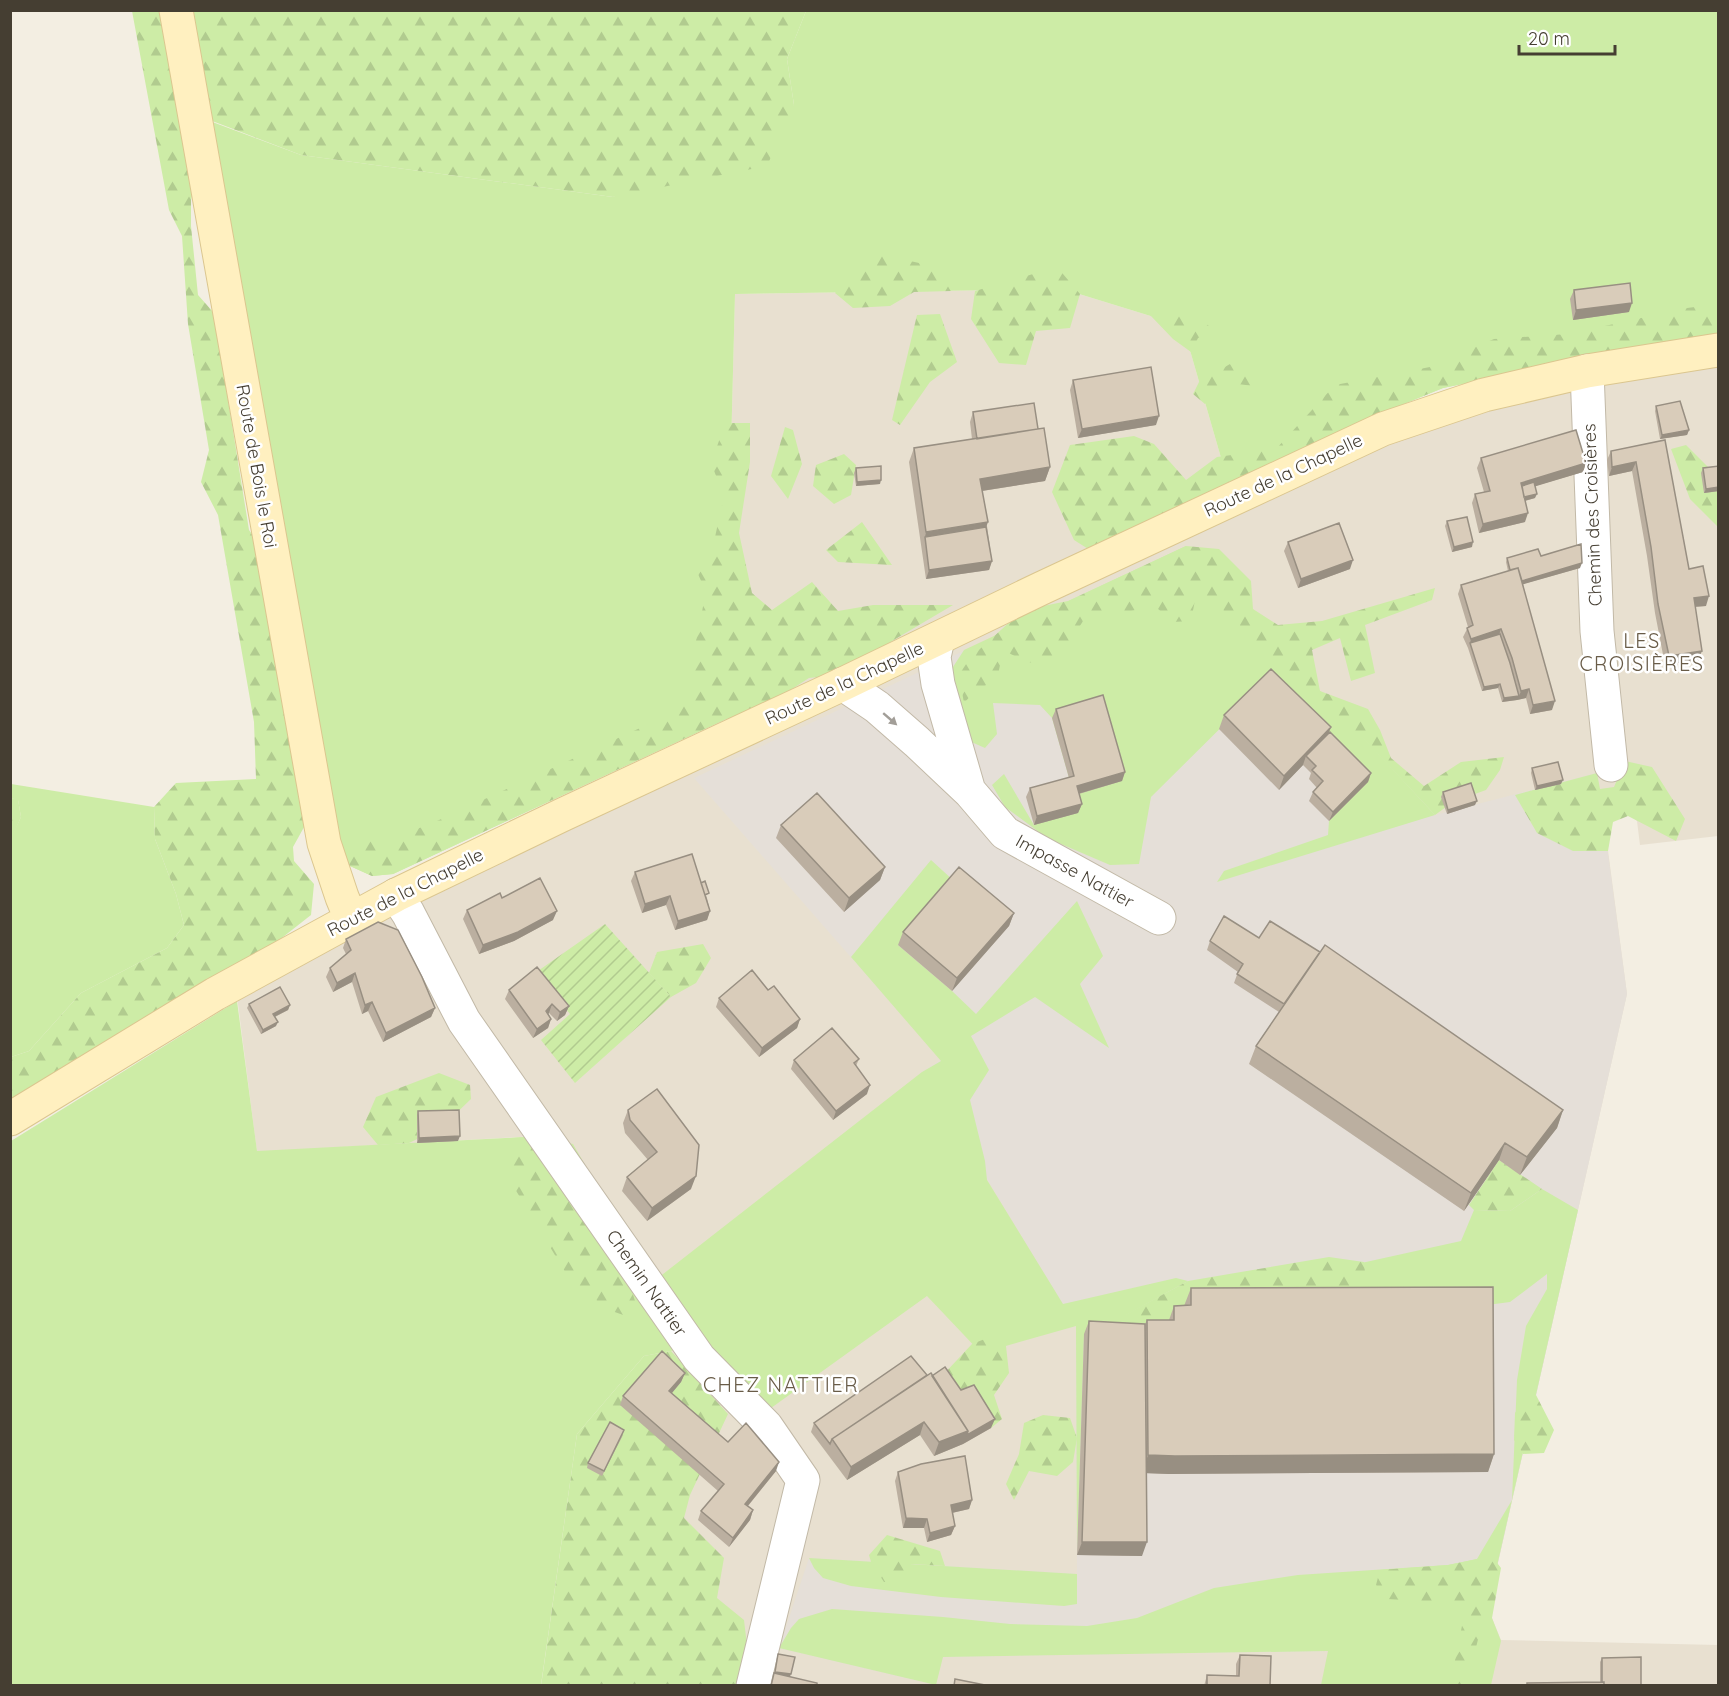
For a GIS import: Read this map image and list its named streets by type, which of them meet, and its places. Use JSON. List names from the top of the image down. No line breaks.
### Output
{"streets":{"main road":["Route de Bois le Roi","Route de la Chapelle"],"street":["Chemin des Croisières","Impasse Nattier","Chemin Nattier"]},"crossings":[["Route de Bois le Roi","Route de la Chapelle"],["Route de la Chapelle","Chemin des Croisières"],["Route de la Chapelle","Impasse Nattier"],["Route de la Chapelle","Chemin Nattier"]],"districts":["LES CROISIÈRES","CHEZ NATTIER"],"scale_bar":"20 m"}
